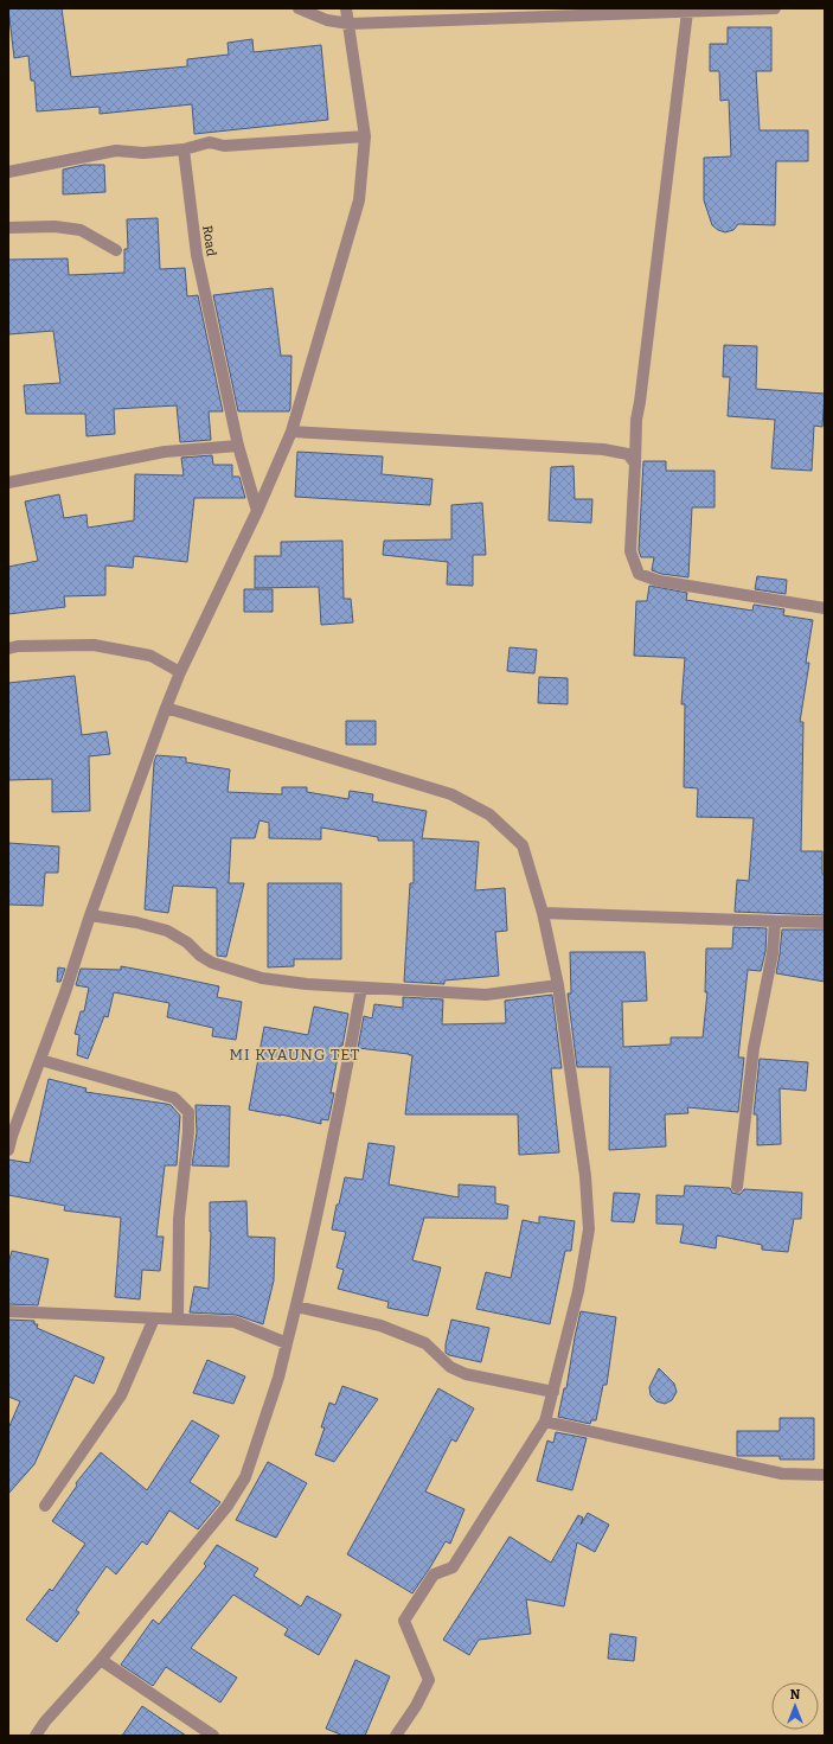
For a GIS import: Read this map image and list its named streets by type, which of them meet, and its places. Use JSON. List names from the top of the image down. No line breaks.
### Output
{"streets":{"street":["Road"]},"districts":["MI KYAUNG TET"],"north":"top"}
